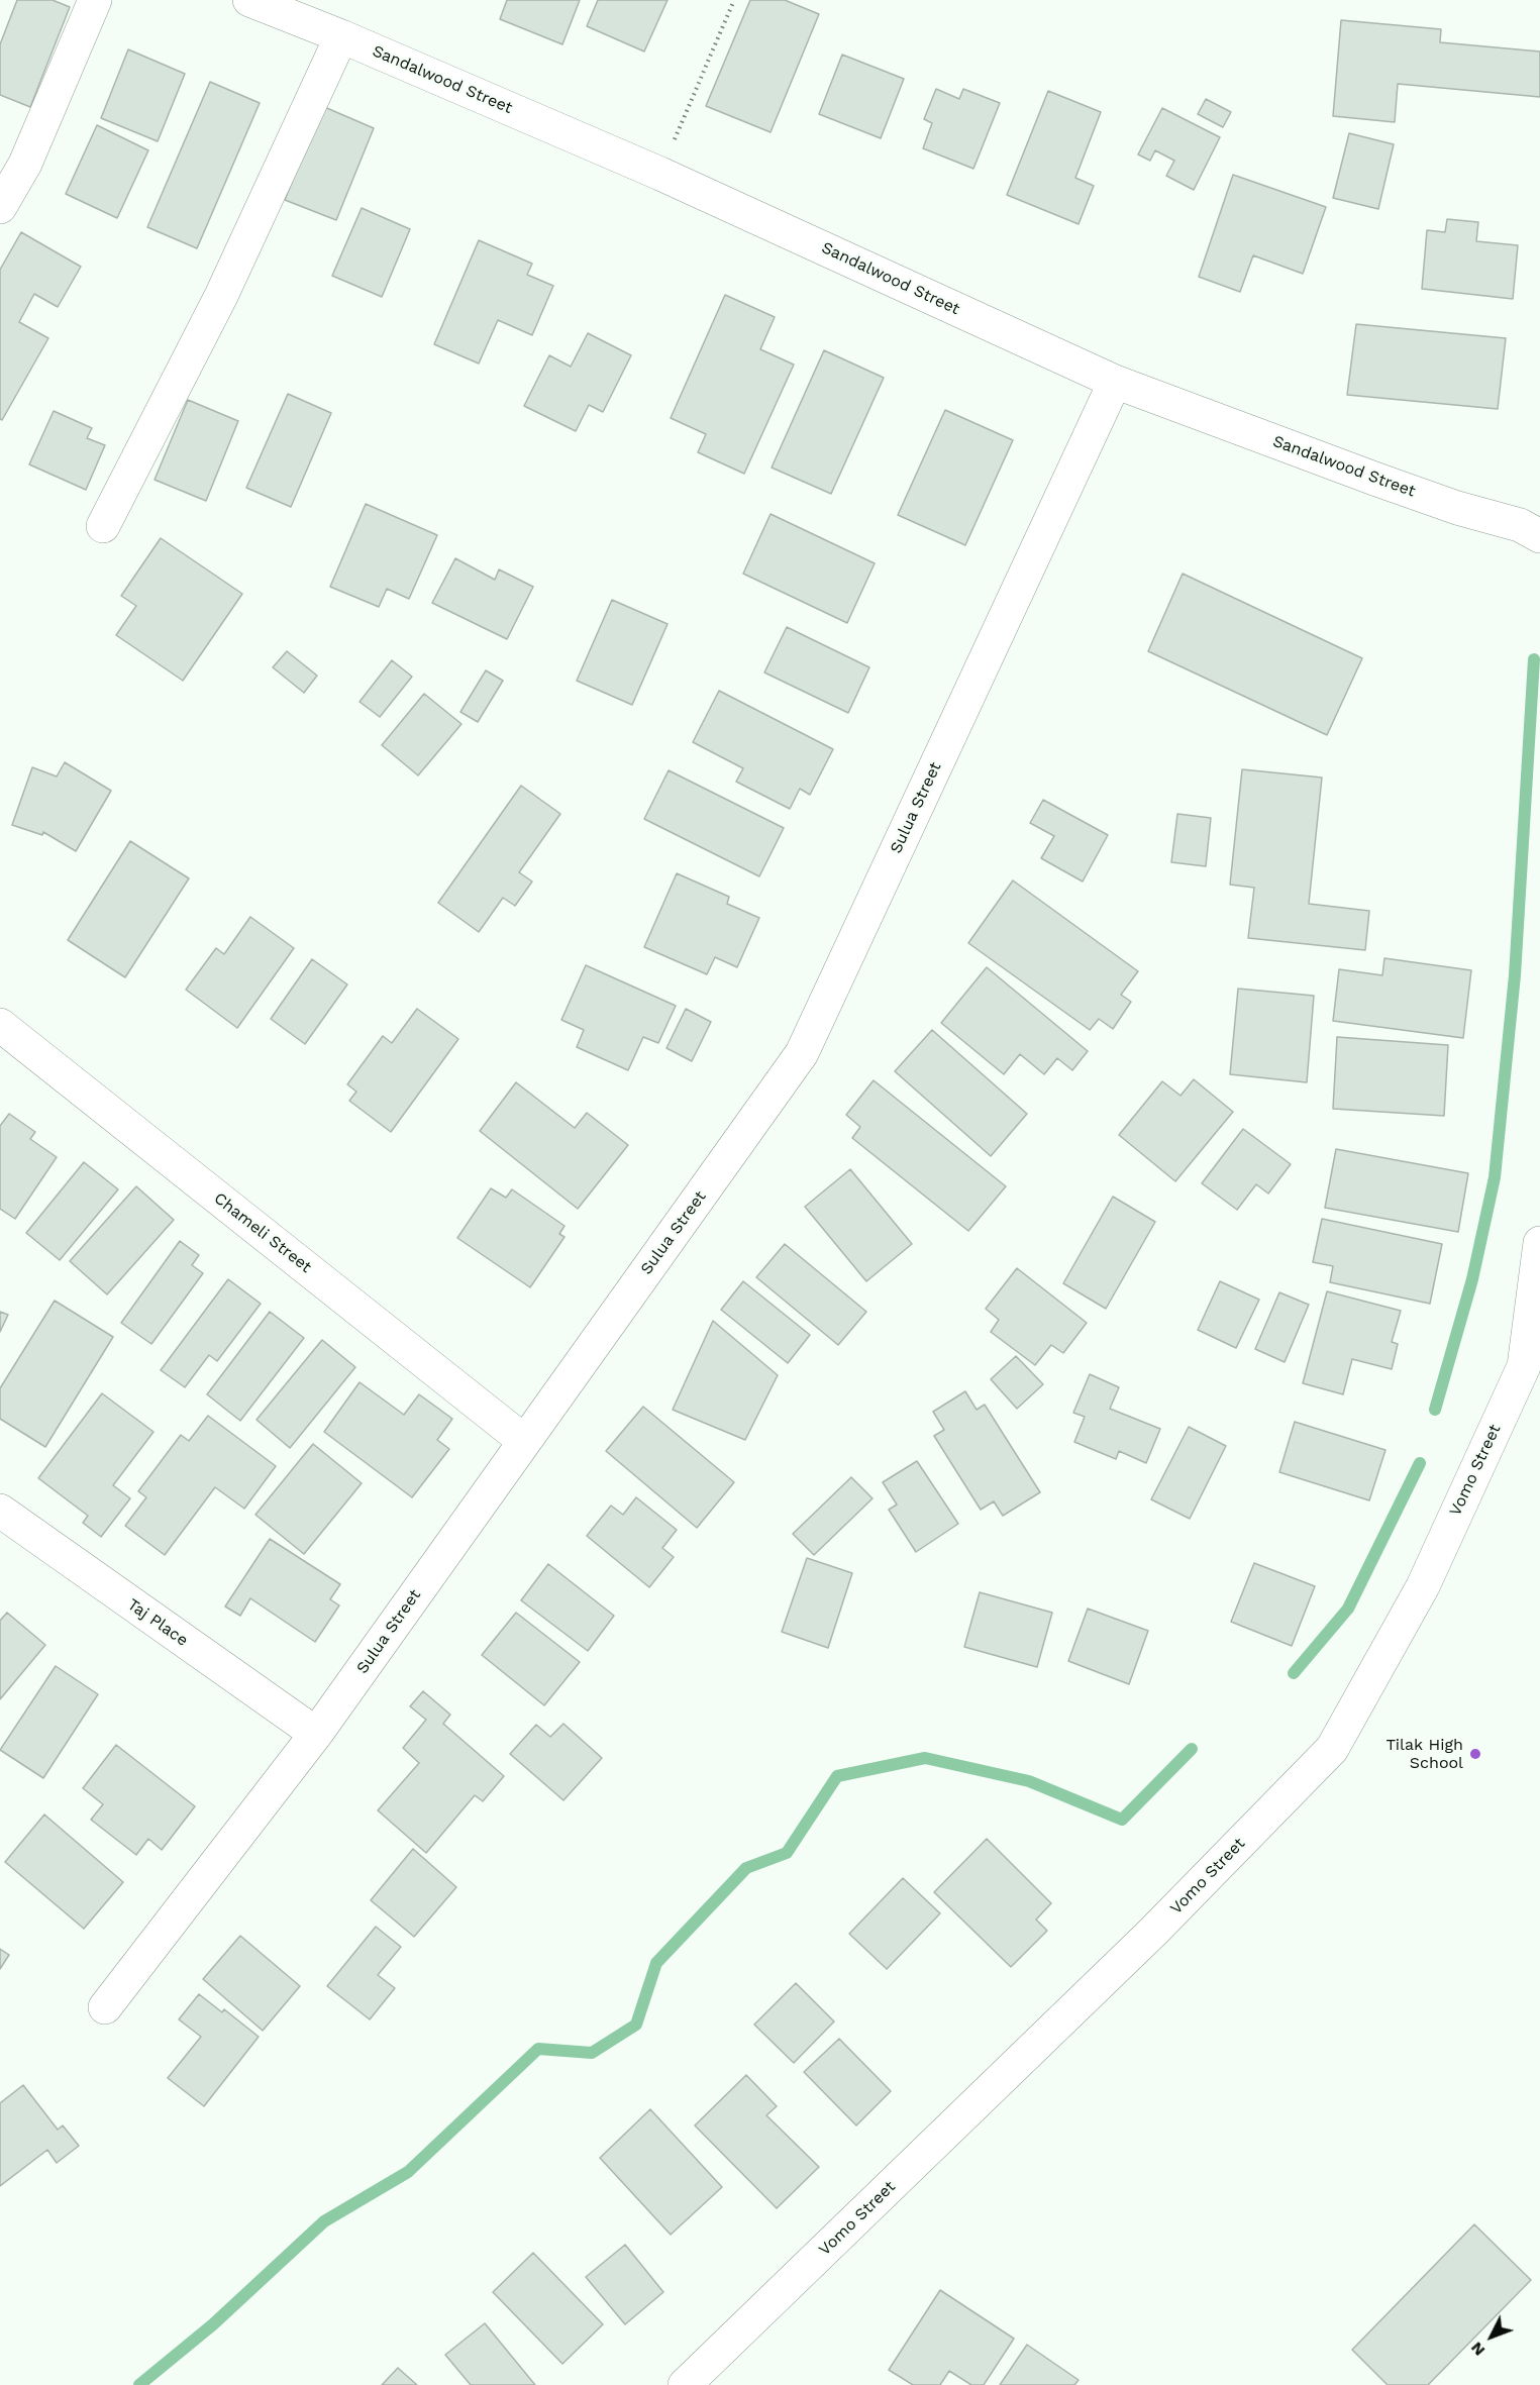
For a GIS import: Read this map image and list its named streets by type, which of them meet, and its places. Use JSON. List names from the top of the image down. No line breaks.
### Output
{"streets":{"street":["Sandalwood Street","Sulua Street","Chameli Street","Vomo Street","Taj Place"]},"crossings":[["Sandalwood Street","Sulua Street"],["Sulua Street","Chameli Street"],["Sulua Street","Taj Place"]],"places":["Tilak High School"],"north":"bottom left"}
